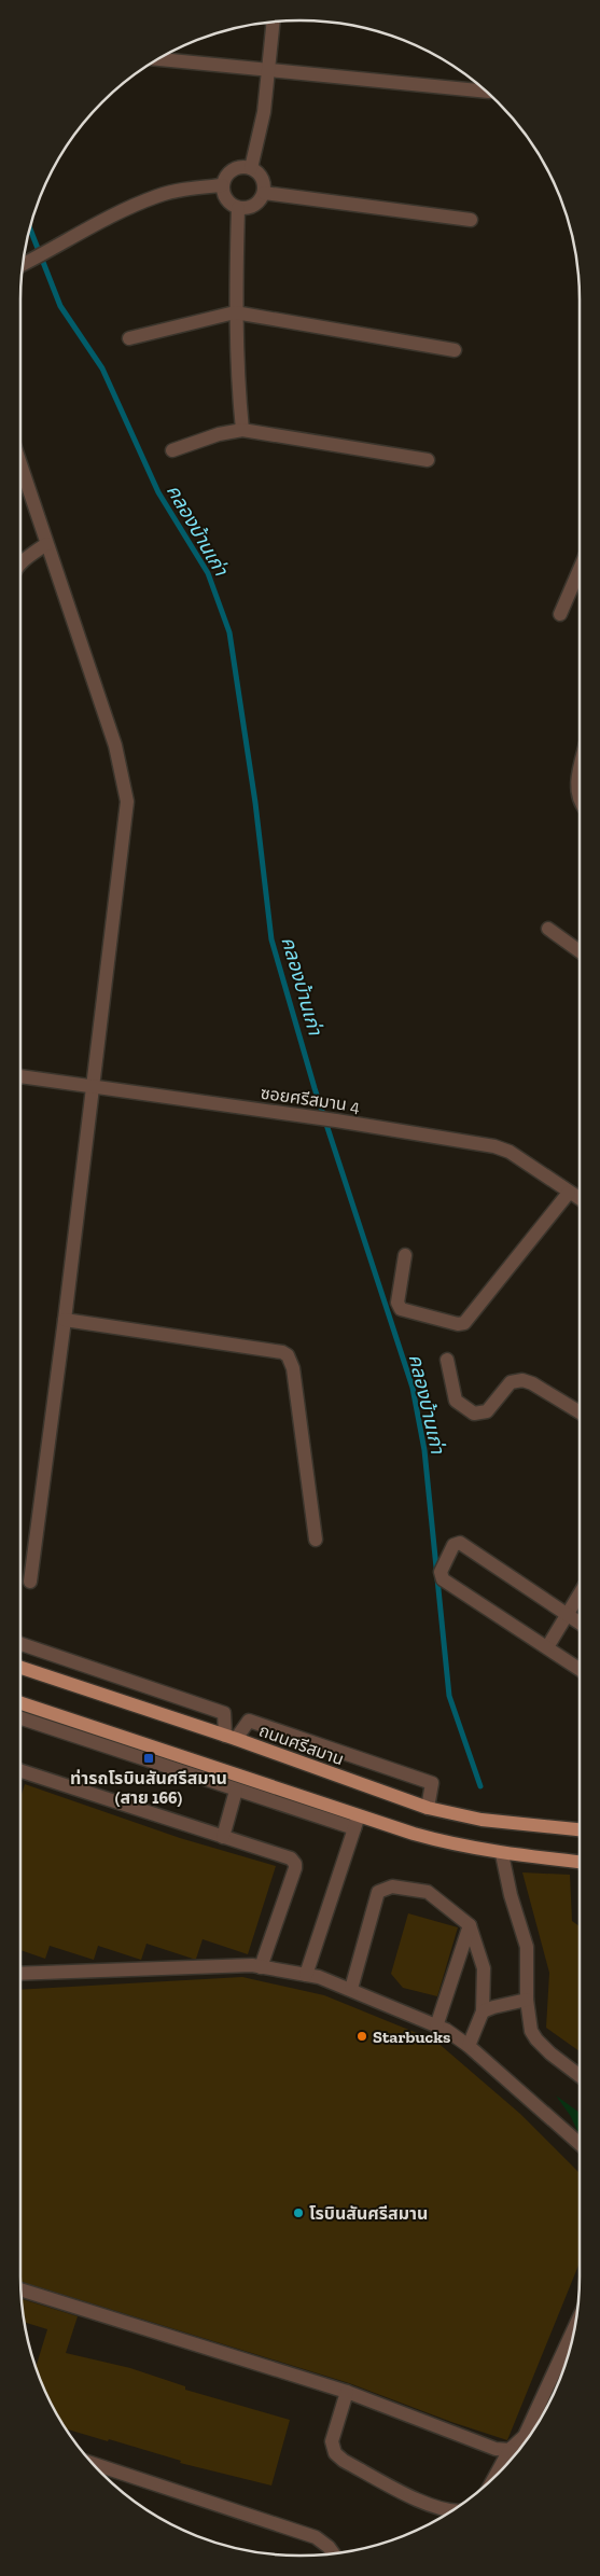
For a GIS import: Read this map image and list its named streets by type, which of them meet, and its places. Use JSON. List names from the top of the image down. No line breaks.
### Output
{"streets":{"main road":["ถนนศรีสมาน"],"street":["ซอยศรีสมาน 4"]},"water":["คลองบ้านเก่า"],"places":{"transit":["ท่ารถโรบินสันศรีสมาน (สาย 166)"],"other":["Starbucks","โรบินสันศรีสมาน"]}}
